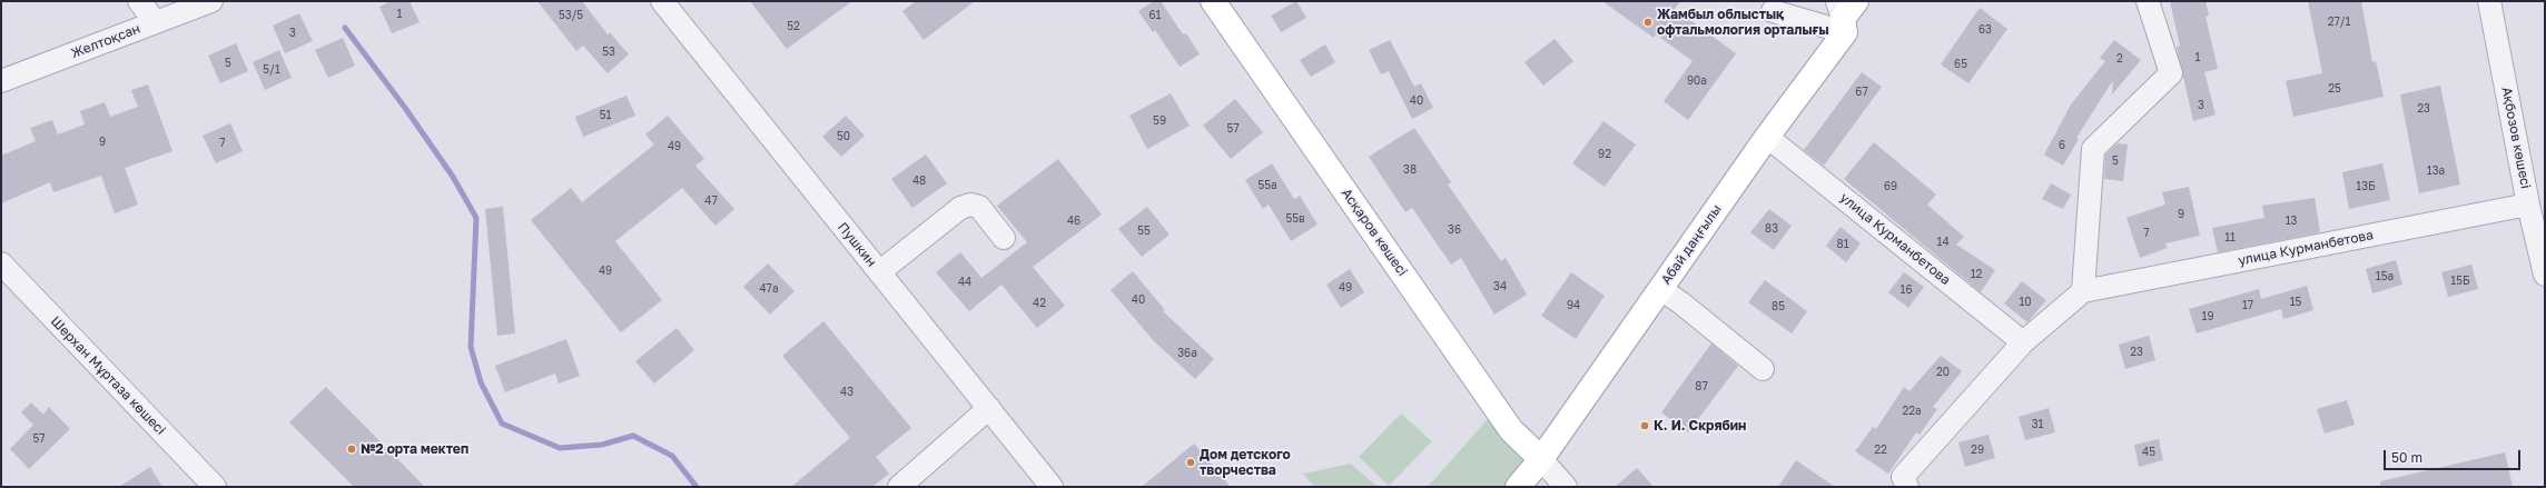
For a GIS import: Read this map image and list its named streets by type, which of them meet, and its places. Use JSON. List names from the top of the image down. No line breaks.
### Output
{"streets":{"main road":["Асқаров көшесі","Абай даңғылы"],"street":["Желтоқсан","Ақбозов көшесі","улица Курманбетова","Пушкин","Шерхан Мұртаза көшесі"]},"crossings":[["Ақбозов көшесі","улица Курманбетова"],["Асқаров көшесі","Абай даңғылы"],["улица Курманбетова","Абай даңғылы"]],"places":["Жамбыл облыстық офтальмология орталығы","К. И. Скрябин","№2 орта мектеп","Дом детского творчества"],"house_numbers":["1","53/5","61","27/1","52","63","3","53","1","2","5","65","5/1","90а","25","67","40","3","23","51","59","57","50","9","7","6","49","92","5","38","13а","48","55а","69","13Б","47","9","55в","46","13","83","36","55","7","11","14","81","49","12","15а","15Б","44","34","49","47а","16","40","10","15","42","94","17","85","19","23","36а","20","87","43","22а","31","57","22","29","45"],"scale_bar":"50 m"}
